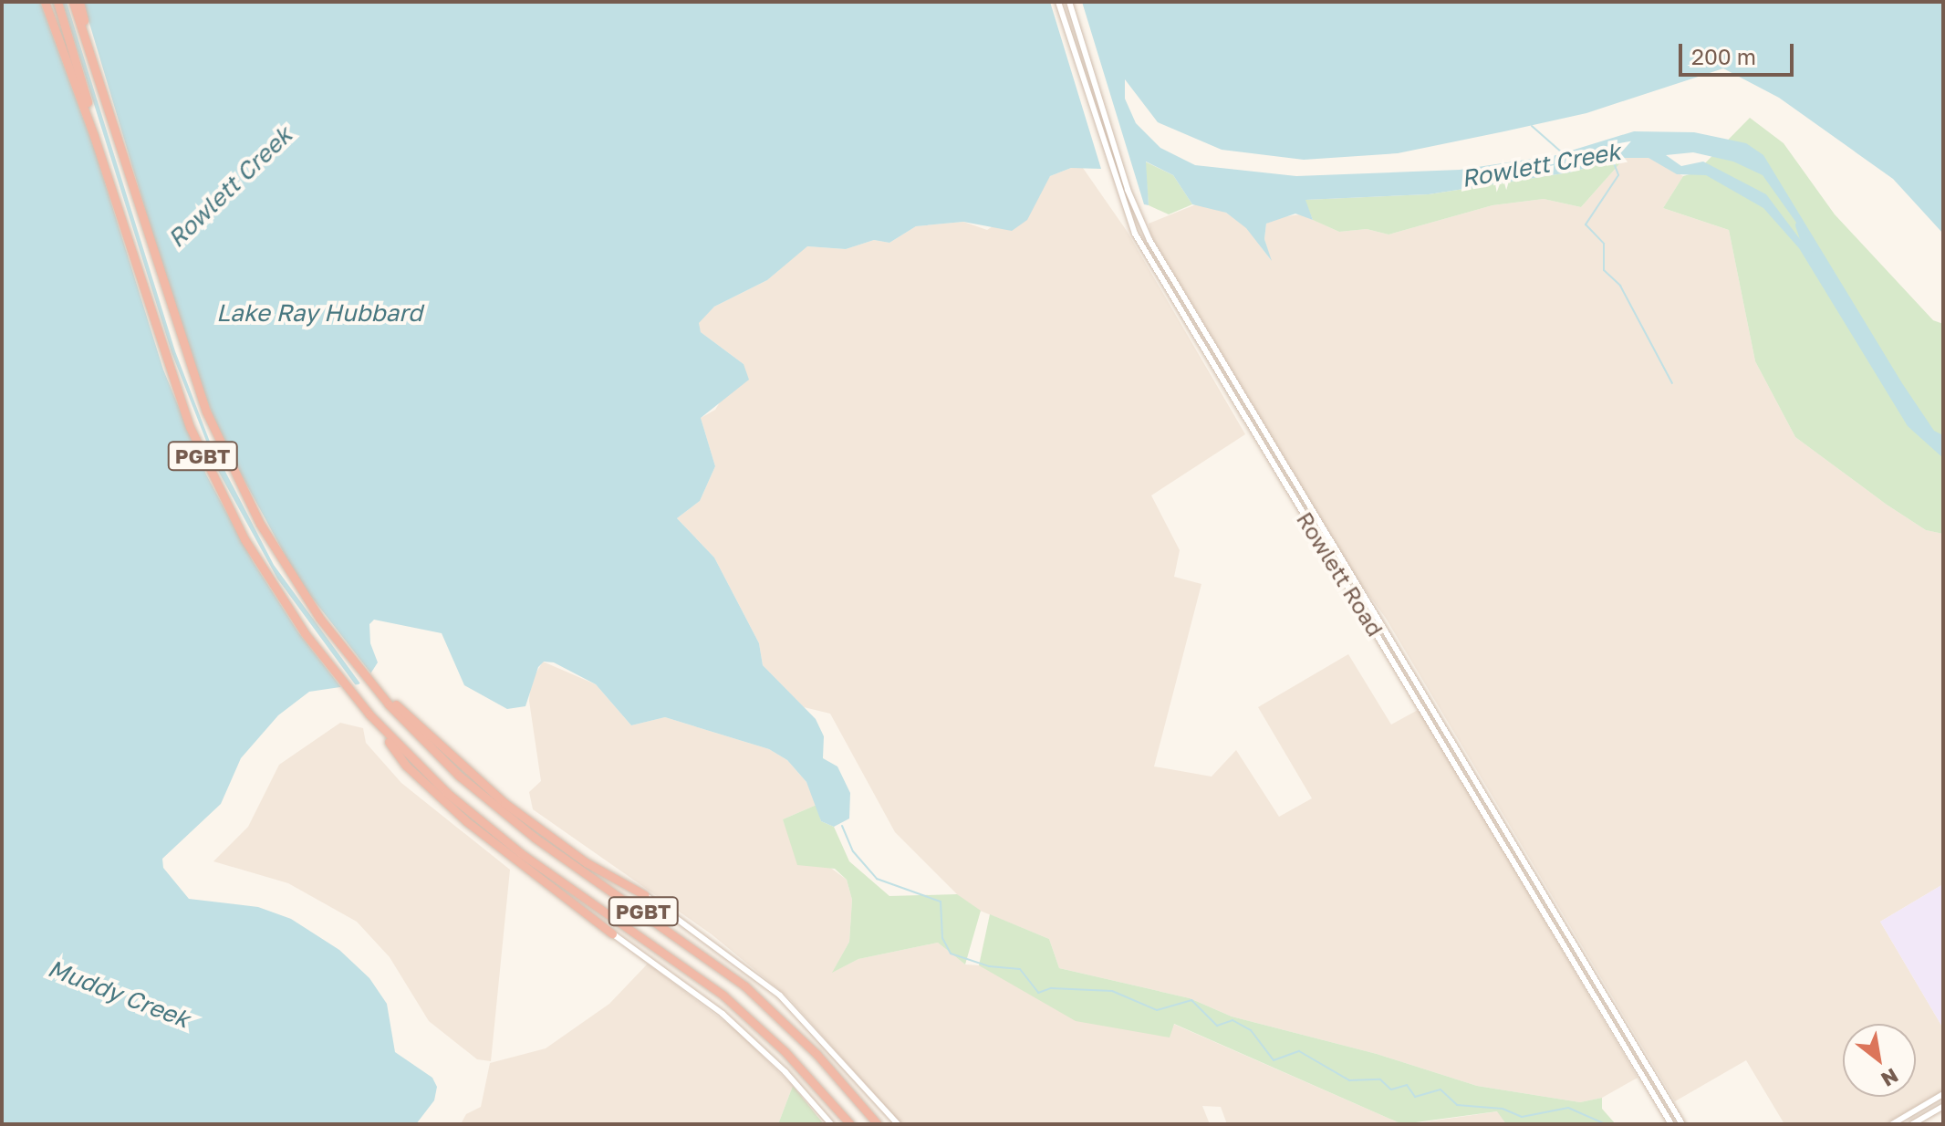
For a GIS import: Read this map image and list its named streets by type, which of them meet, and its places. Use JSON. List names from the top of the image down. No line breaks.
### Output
{"streets":{"highway":["PGBT"],"main road":["Rowlett Road"]},"water":["Rowlett Creek","Lake Ray Hubbard","Muddy Creek"],"scale_bar":"200 m","north":"bottom right"}
